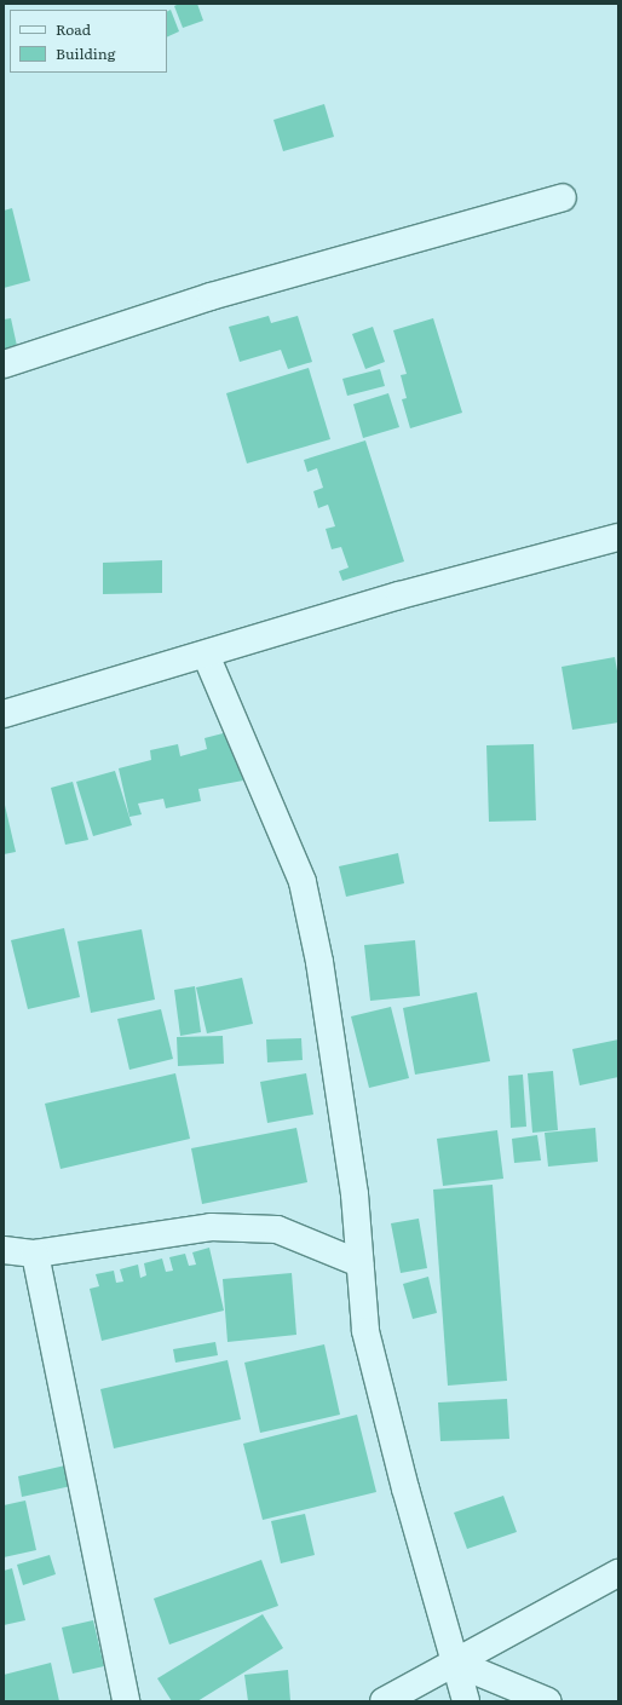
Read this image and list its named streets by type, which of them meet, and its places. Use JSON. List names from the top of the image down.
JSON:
{
  "legend": ["Road", "Building"]
}
